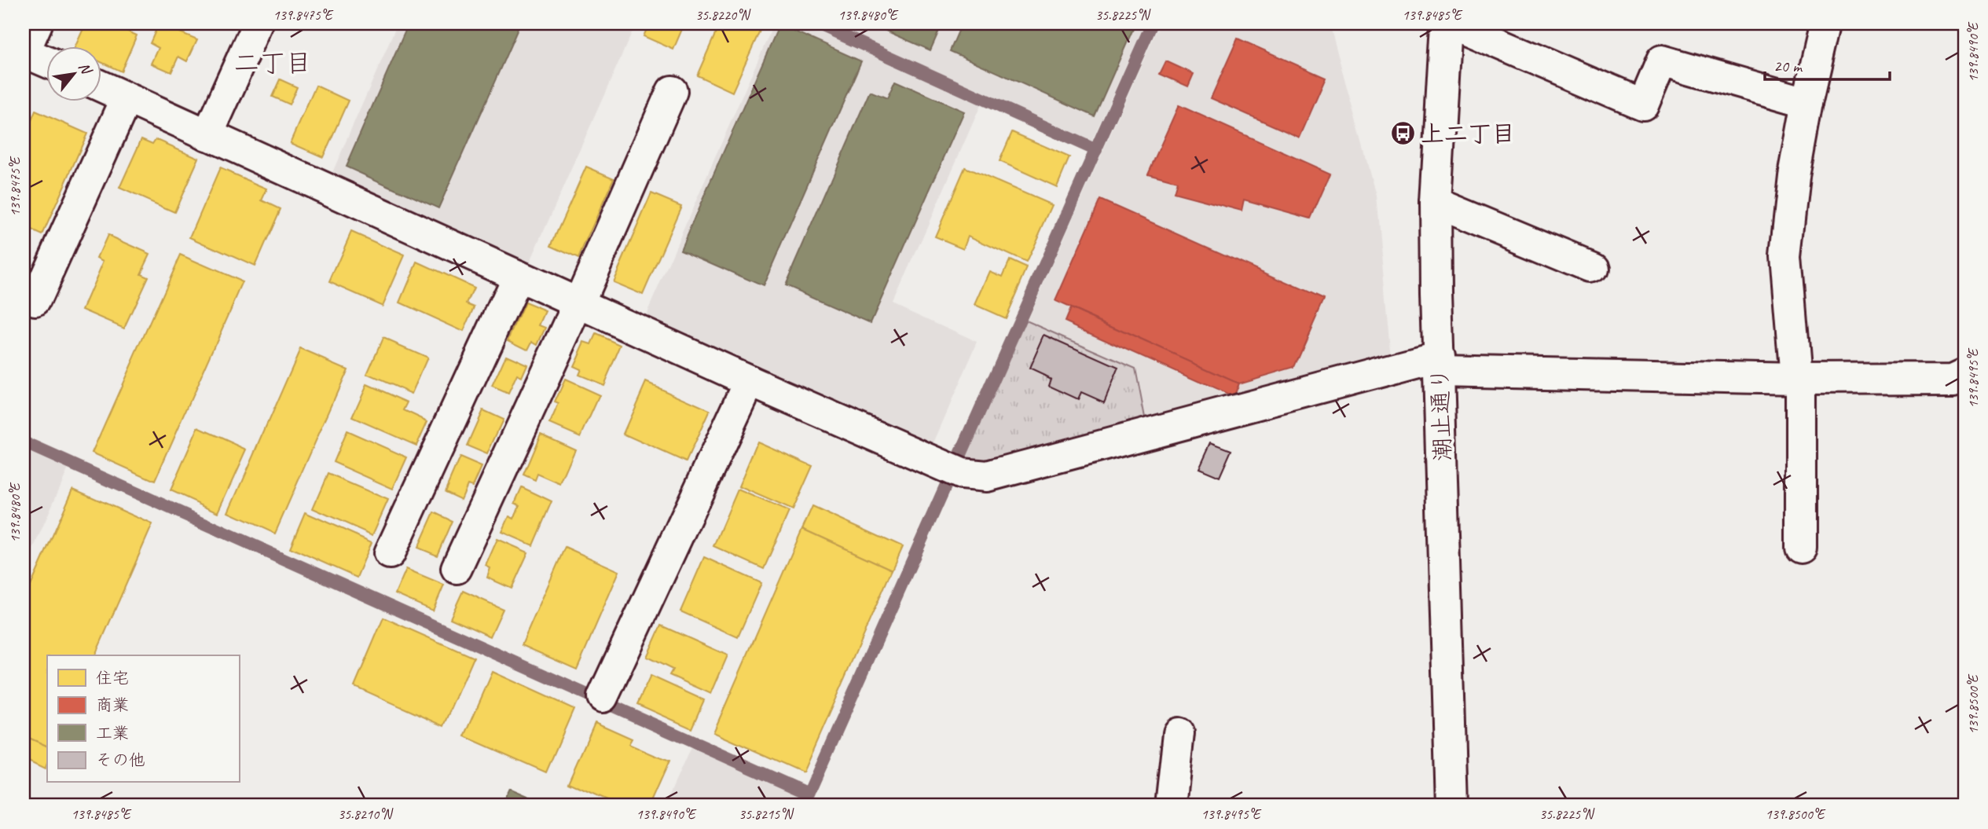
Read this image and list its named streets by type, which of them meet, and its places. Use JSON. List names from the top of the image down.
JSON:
{
  "streets": {
    "street": ["潮止通り"]
  },
  "districts": ["二丁目"],
  "places": {
    "bus stop": ["上二丁目"]
  },
  "legend": [
    "住宅",
    "商業",
    "工業",
    "その他"
  ],
  "scale_bar": "20 m",
  "north": "top right",
  "coordinates": [
    "139.8475°E",
    "35.8220°N",
    "139.8480°E",
    "35.8225°N",
    "139.8485°E",
    "139.8490°E",
    "139.8495°E",
    "139.8500°E",
    "35.8210°N",
    "35.8215°N"
  ]
}
